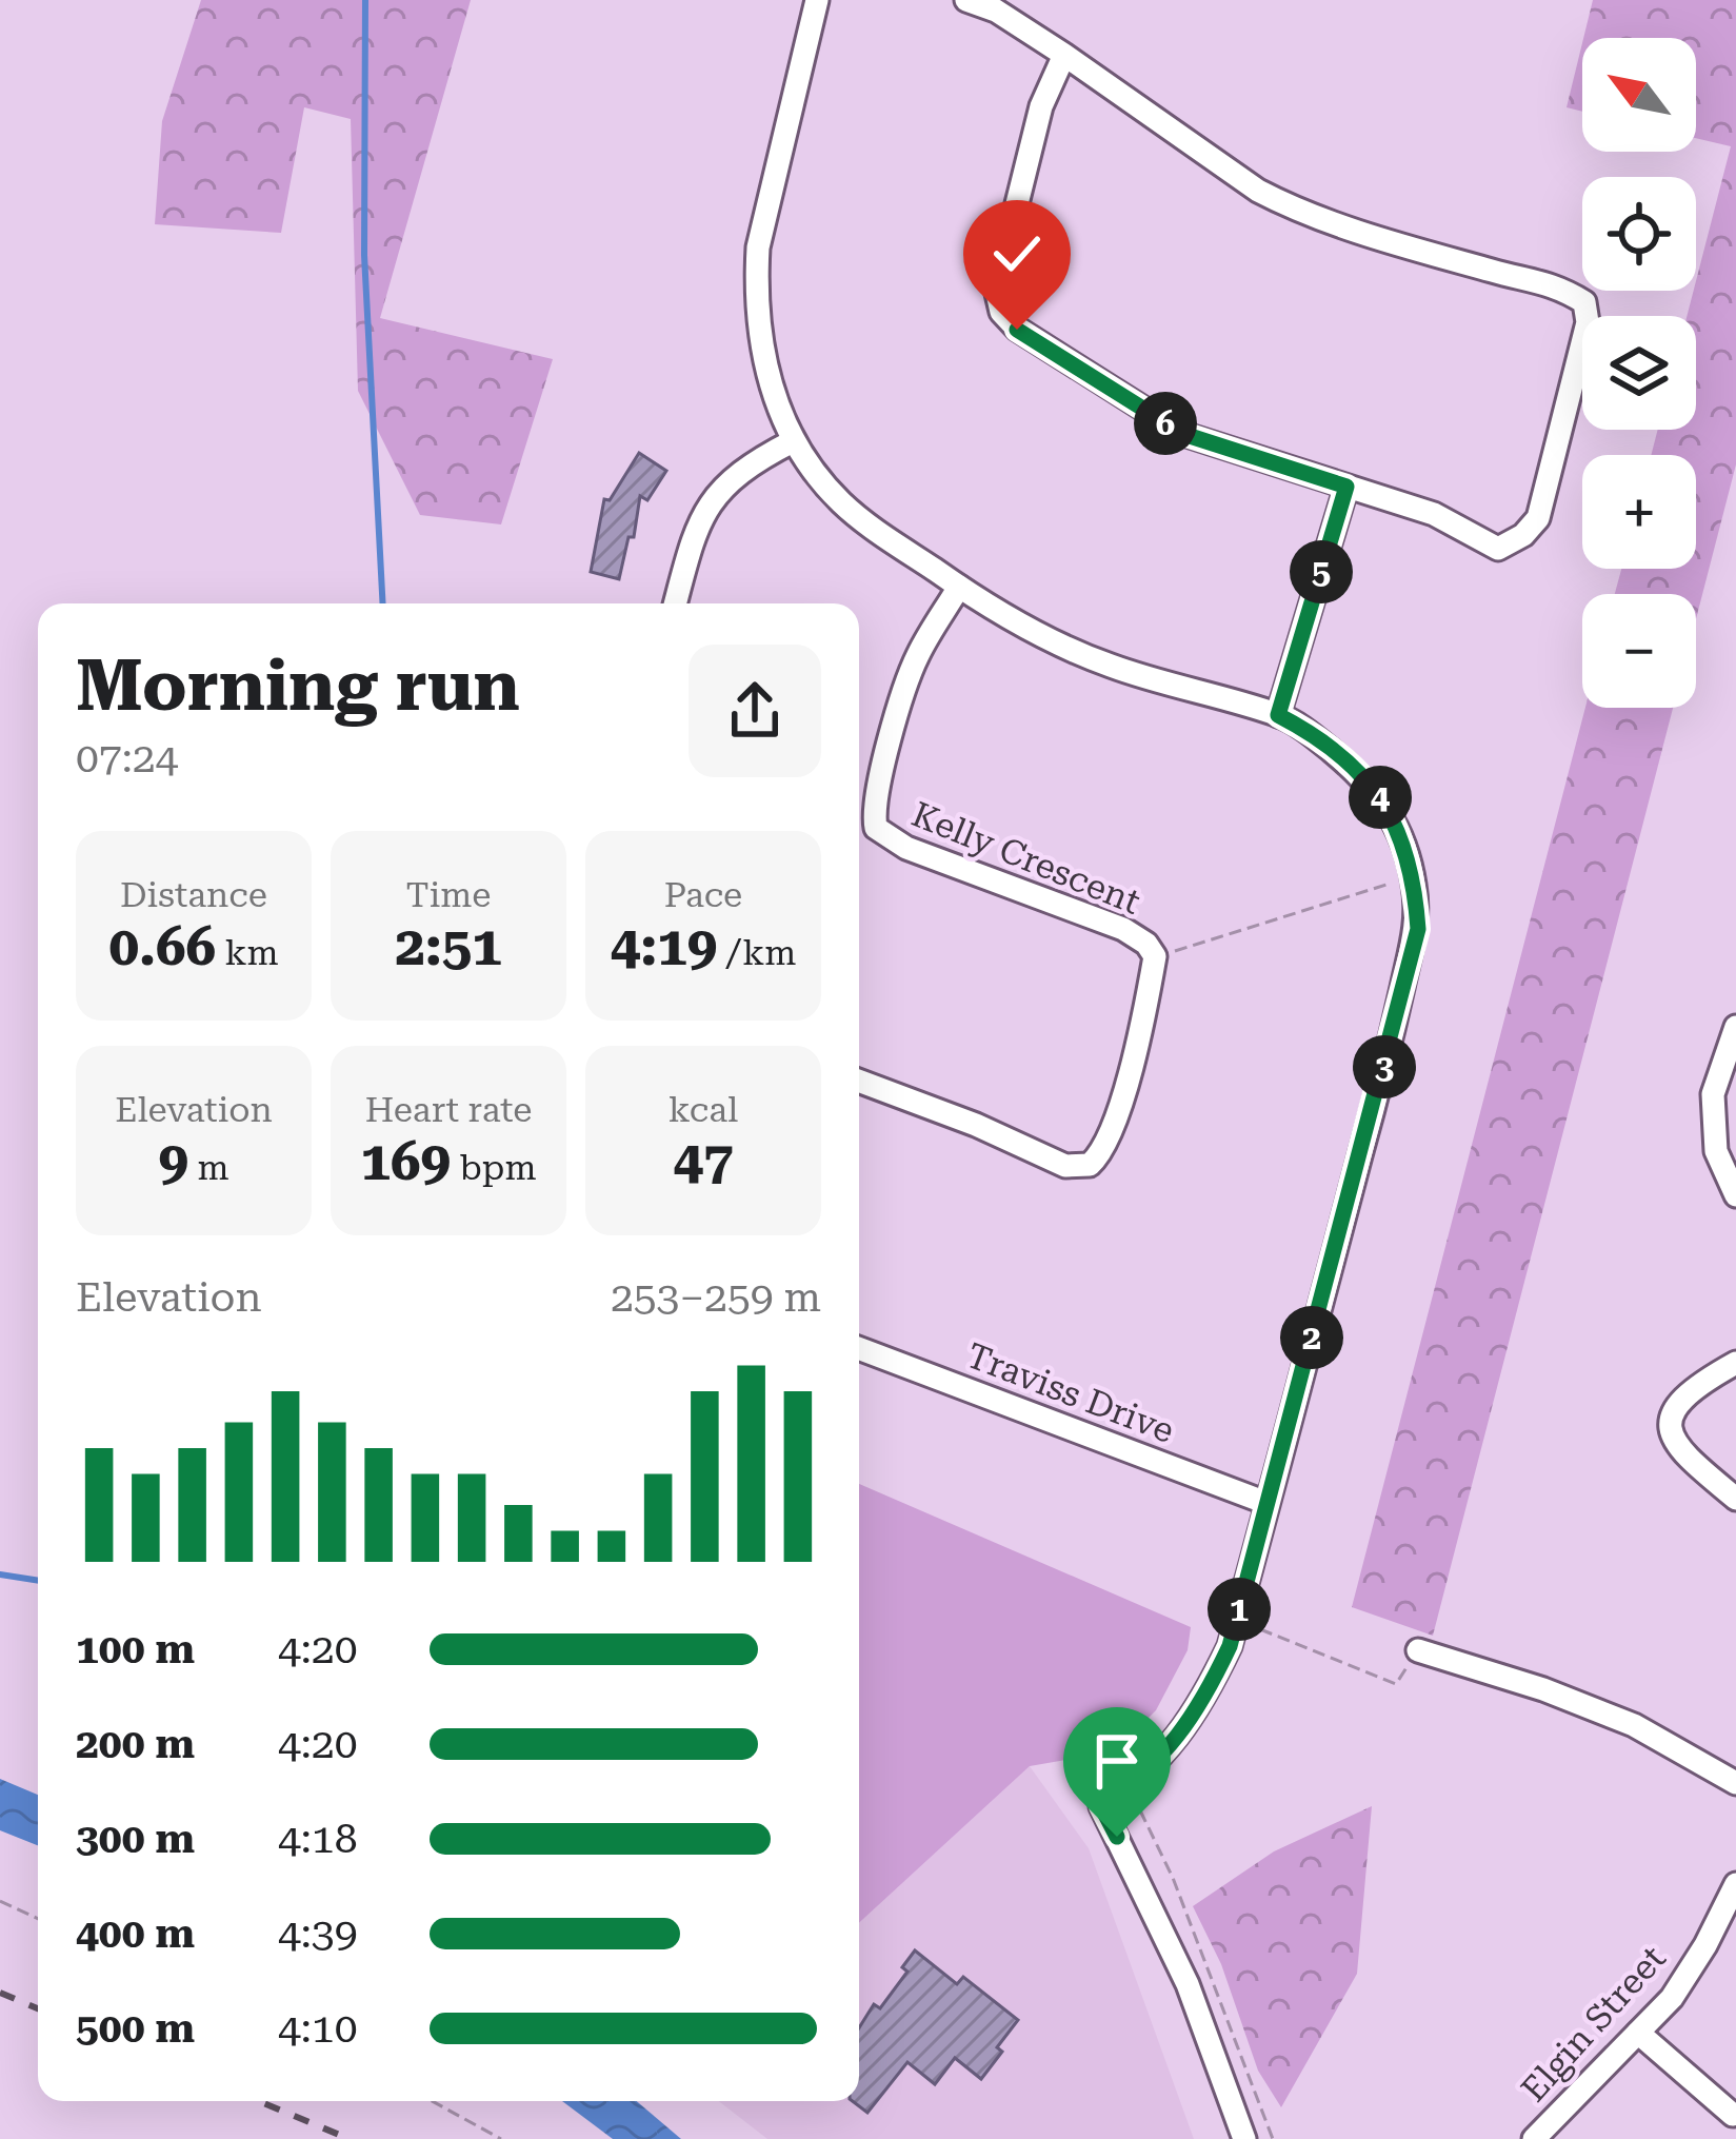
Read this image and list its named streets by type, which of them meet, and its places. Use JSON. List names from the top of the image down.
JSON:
{
  "streets": {
    "street": ["Kelly Crescent", "Traviss Drive", "Elgin Street"]
  },
  "north": "top left",
  "page": {
    "map_buttons": ["+", "−"],
    "pins": [
      "6",
      "5",
      "4",
      "3",
      "2",
      "1"
    ],
    "heading": ["Morning run", "07:24"],
    "stats": [
      ["Distance", "0.66 km"],
      ["Time", "2:51"],
      ["Pace", "4:19 /km"],
      ["Elevation", "9 m"],
      ["Heart rate", "169 bpm"],
      ["kcal", "47"]
    ],
    "chart": ["Elevation", "253–259 m"],
    "list": [
      {
        "name": "100 m",
        "note": "4:20"
      },
      {
        "name": "200 m",
        "note": "4:20"
      },
      {
        "name": "300 m",
        "note": "4:18"
      },
      {
        "name": "400 m",
        "note": "4:39"
      },
      {
        "name": "500 m",
        "note": "4:10"
      }
    ]
  }
}
